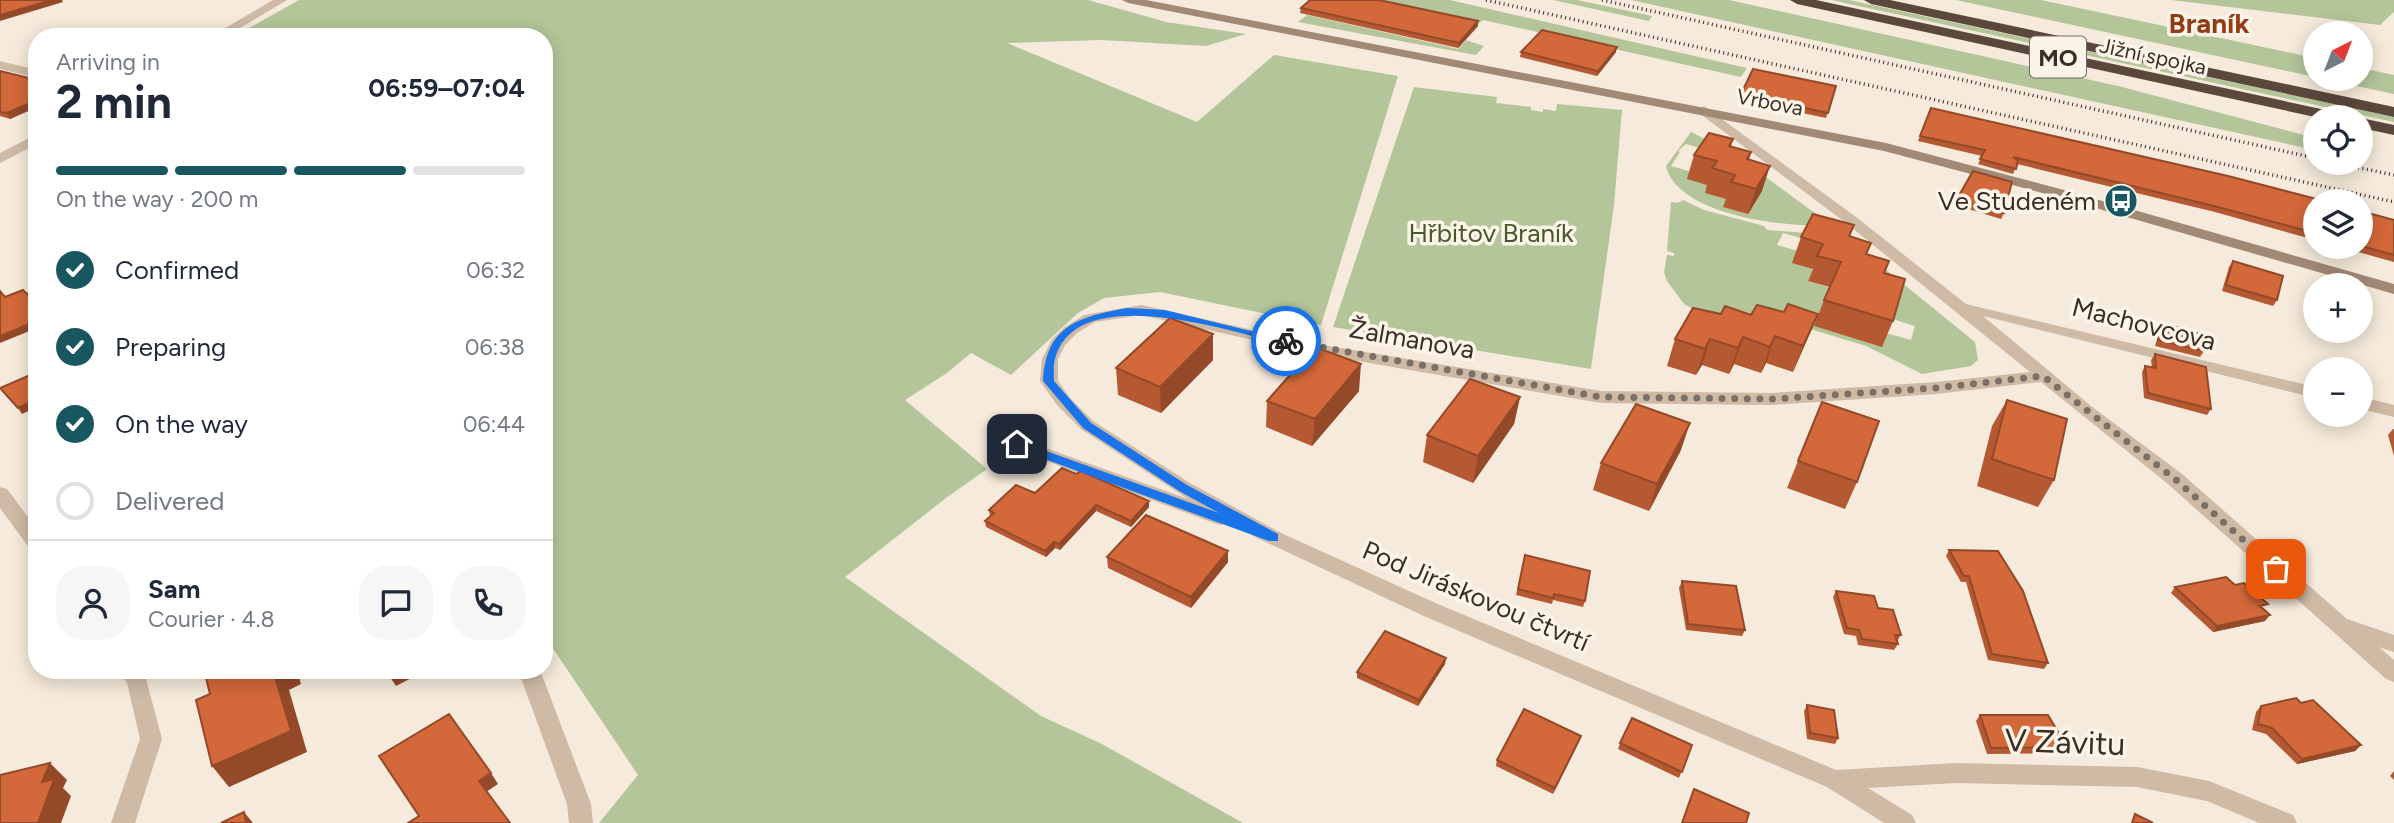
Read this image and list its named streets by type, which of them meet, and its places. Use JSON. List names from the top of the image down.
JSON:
{
  "streets": {
    "highway": ["Jižní spojka", "MO"],
    "main road": ["Vrbova"],
    "street": [
      "Machovcova",
      "Žalmanova",
      "Pod Jiráskovou čtvrtí",
      "V Závitu"
    ]
  },
  "crossings": [
    ["Žalmanova", "Pod Jiráskovou čtvrtí"],
    ["Pod Jiráskovou čtvrtí", "V Závitu"]
  ],
  "districts": ["Braník"],
  "parks": ["Hřbitov Braník"],
  "places": {
    "bus stop": ["Ve Studeném"]
  },
  "north": "top right",
  "page": {
    "map_buttons": ["+", "−"],
    "heading": ["2 min", "Arriving in", "06:59–07:04"],
    "panel": ["Sam", "Courier · 4.8"],
    "bar": "On the way · 200 m",
    "list": [
      ["Confirmed", "06:32"],
      ["Preparing", "06:38"],
      ["On the way", "06:44"],
      "Delivered"
    ]
  }
}
